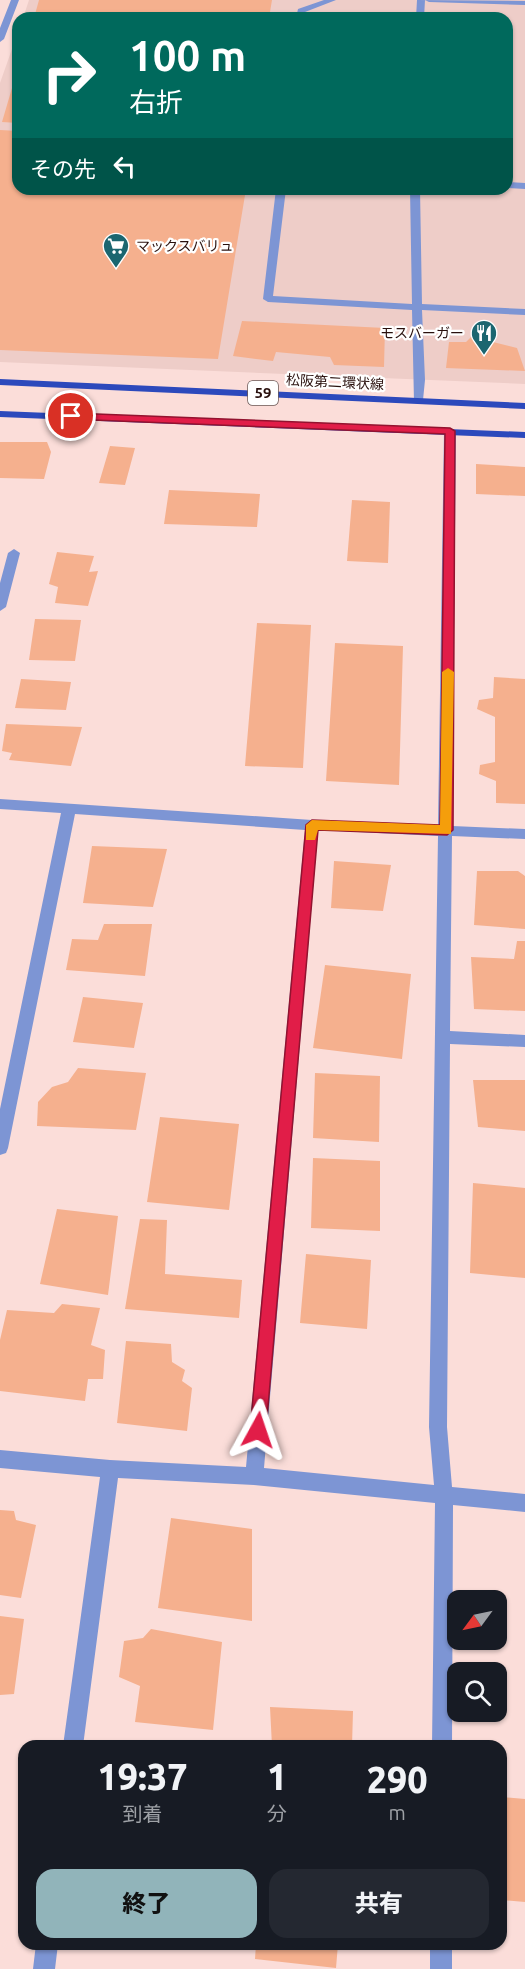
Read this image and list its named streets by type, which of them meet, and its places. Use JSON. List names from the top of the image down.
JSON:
{
  "streets": {
    "main road": ["松阪第二環状線", "59"]
  },
  "places": {
    "supermarket": ["マックスバリュ"],
    "restaurant": ["モスバーガー"]
  },
  "north": "bottom left",
  "page": {
    "turn": ["100 m", "右折"],
    "then": "その先",
    "eta": [
      "19:37",
      "到着",
      "1",
      "分",
      "290",
      "m"
    ],
    "buttons": ["終了", "共有"]
  }
}
